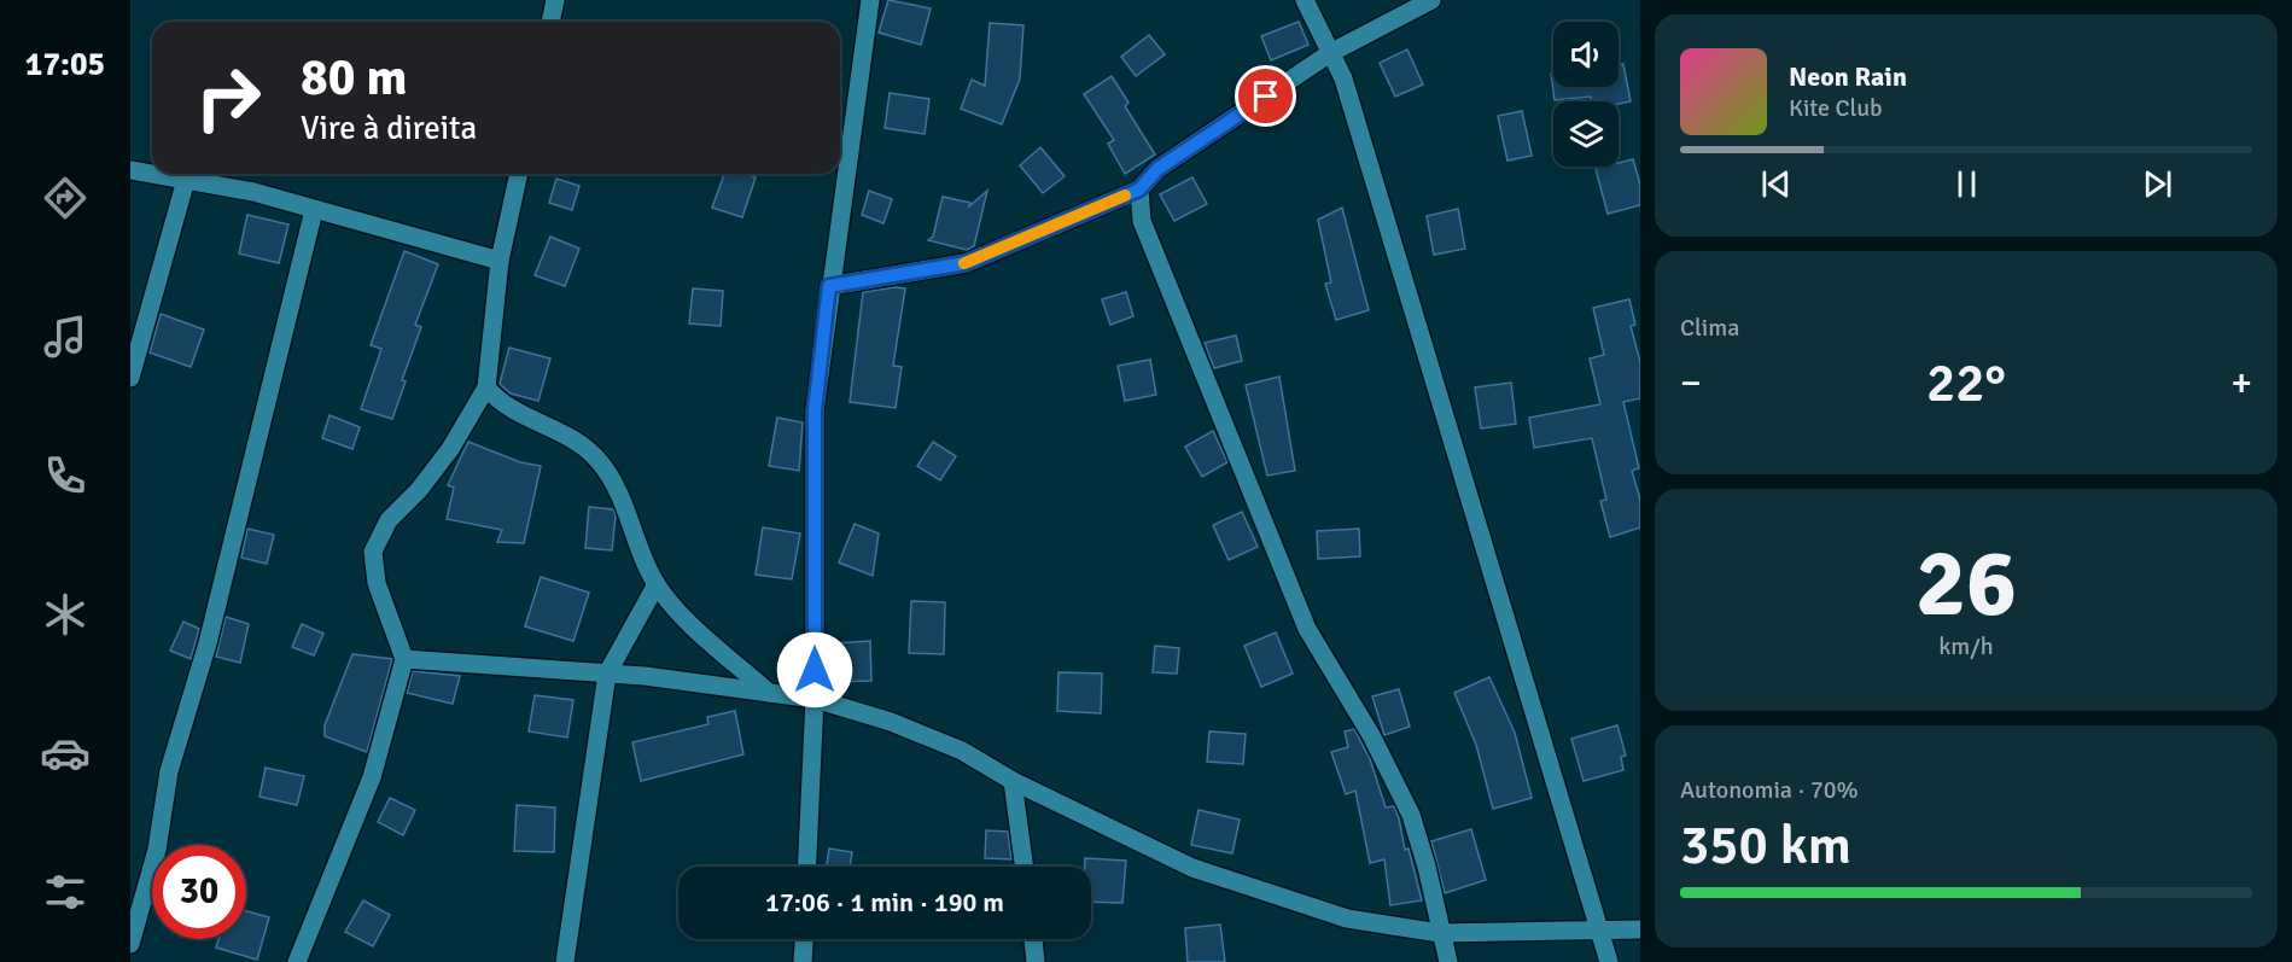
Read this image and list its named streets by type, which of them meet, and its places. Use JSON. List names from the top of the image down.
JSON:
{
  "page": {
    "tabs": "17:05",
    "turn": ["80 m", "Vire à direita"],
    "song": ["Neon Rain", "Kite Club"],
    "tile": [
      "Clima",
      ["26", "km/h"],
      ["Autonomia · 70%", "350 km"]
    ],
    "heat": ["−", "22°", "+"],
    "limit": "30",
    "trip": "17:06 · 1 min · 190 m"
  }
}
